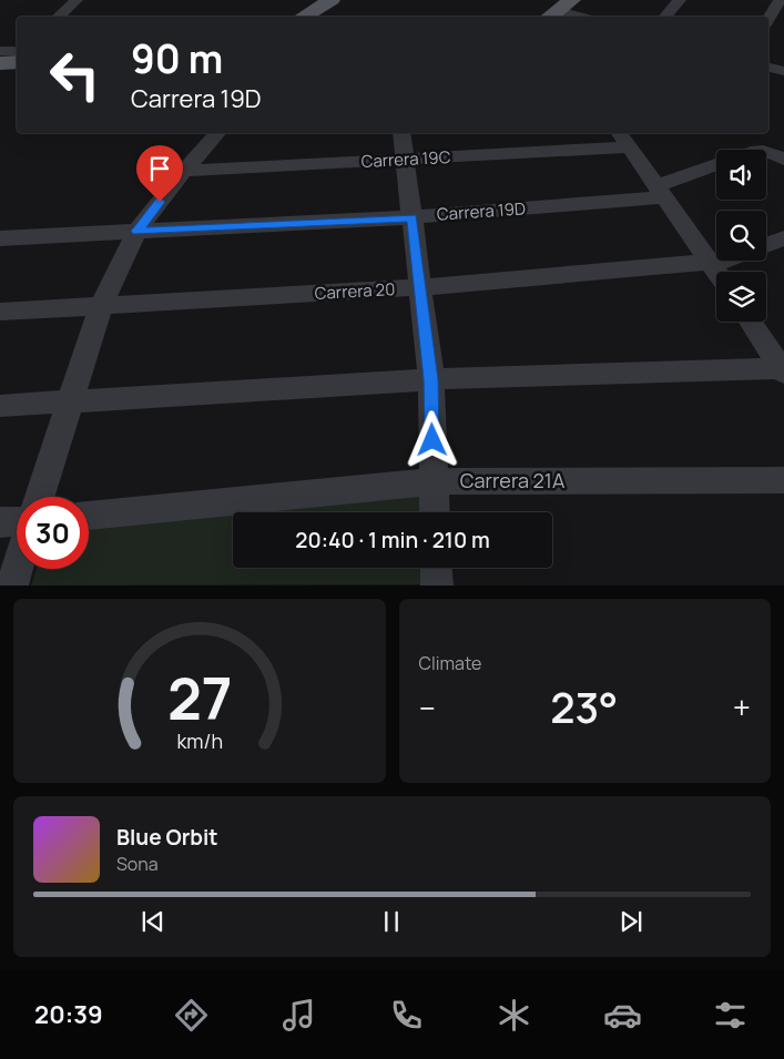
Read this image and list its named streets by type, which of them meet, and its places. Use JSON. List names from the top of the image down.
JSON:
{
  "streets": {
    "street": [
      "Carrera 19C",
      "Carrera 19D",
      "Carrera 20",
      "Carrera 21A"
    ]
  },
  "page": {
    "turn": ["90 m", "Carrera 19D"],
    "limit": "30",
    "trip": "20:40 · 1 min · 210 m",
    "tile": "Climate",
    "heat": ["−", "23°", "+"],
    "song": ["Blue Orbit", "Sona"],
    "tabs": "20:39",
    "gauge": ["27", "km/h"]
  }
}
